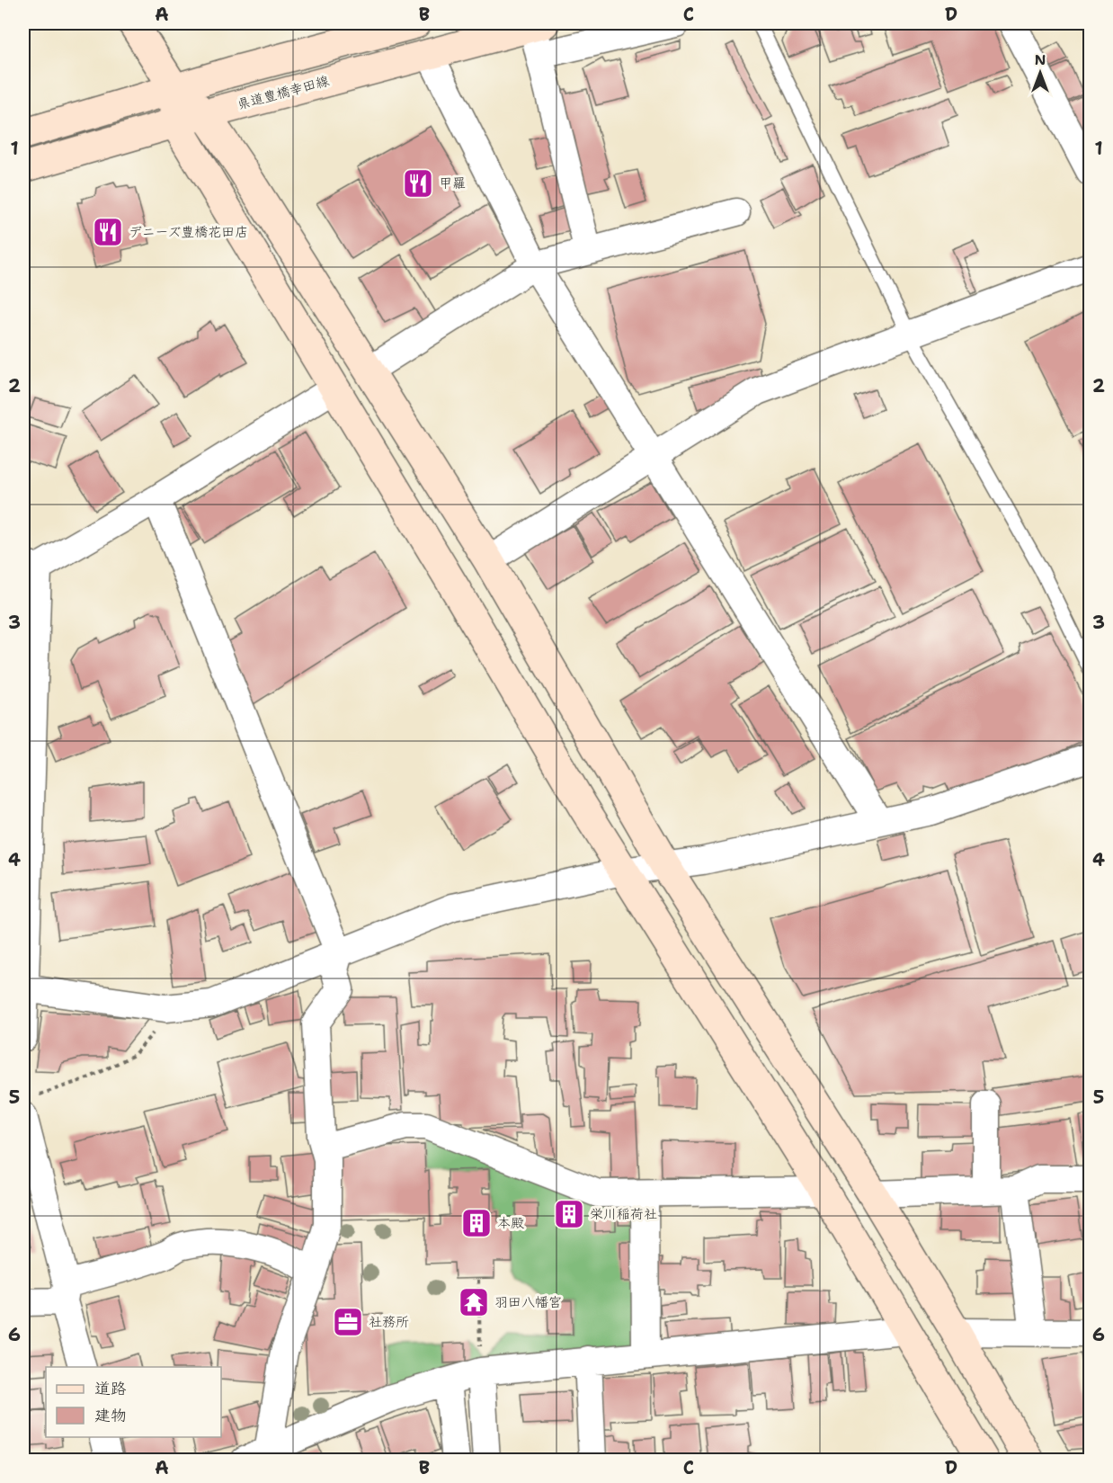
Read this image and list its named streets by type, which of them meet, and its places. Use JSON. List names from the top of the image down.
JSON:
{
  "streets": {
    "street": ["県道豊橋幸田線"]
  },
  "places": {
    "restaurant": ["甲羅", "デニーズ豊橋花田店"],
    "building": ["栄川稲荷社", "本殿"],
    "temple": ["羽田八幡宮"],
    "office": ["社務所"]
  },
  "legend": ["道路", "建物"],
  "north": "top",
  "grid": {
    "columns": [
      "A",
      "B",
      "C",
      "D"
    ],
    "rows": [
      "1",
      "2",
      "3",
      "4",
      "5",
      "6"
    ]
  }
}
